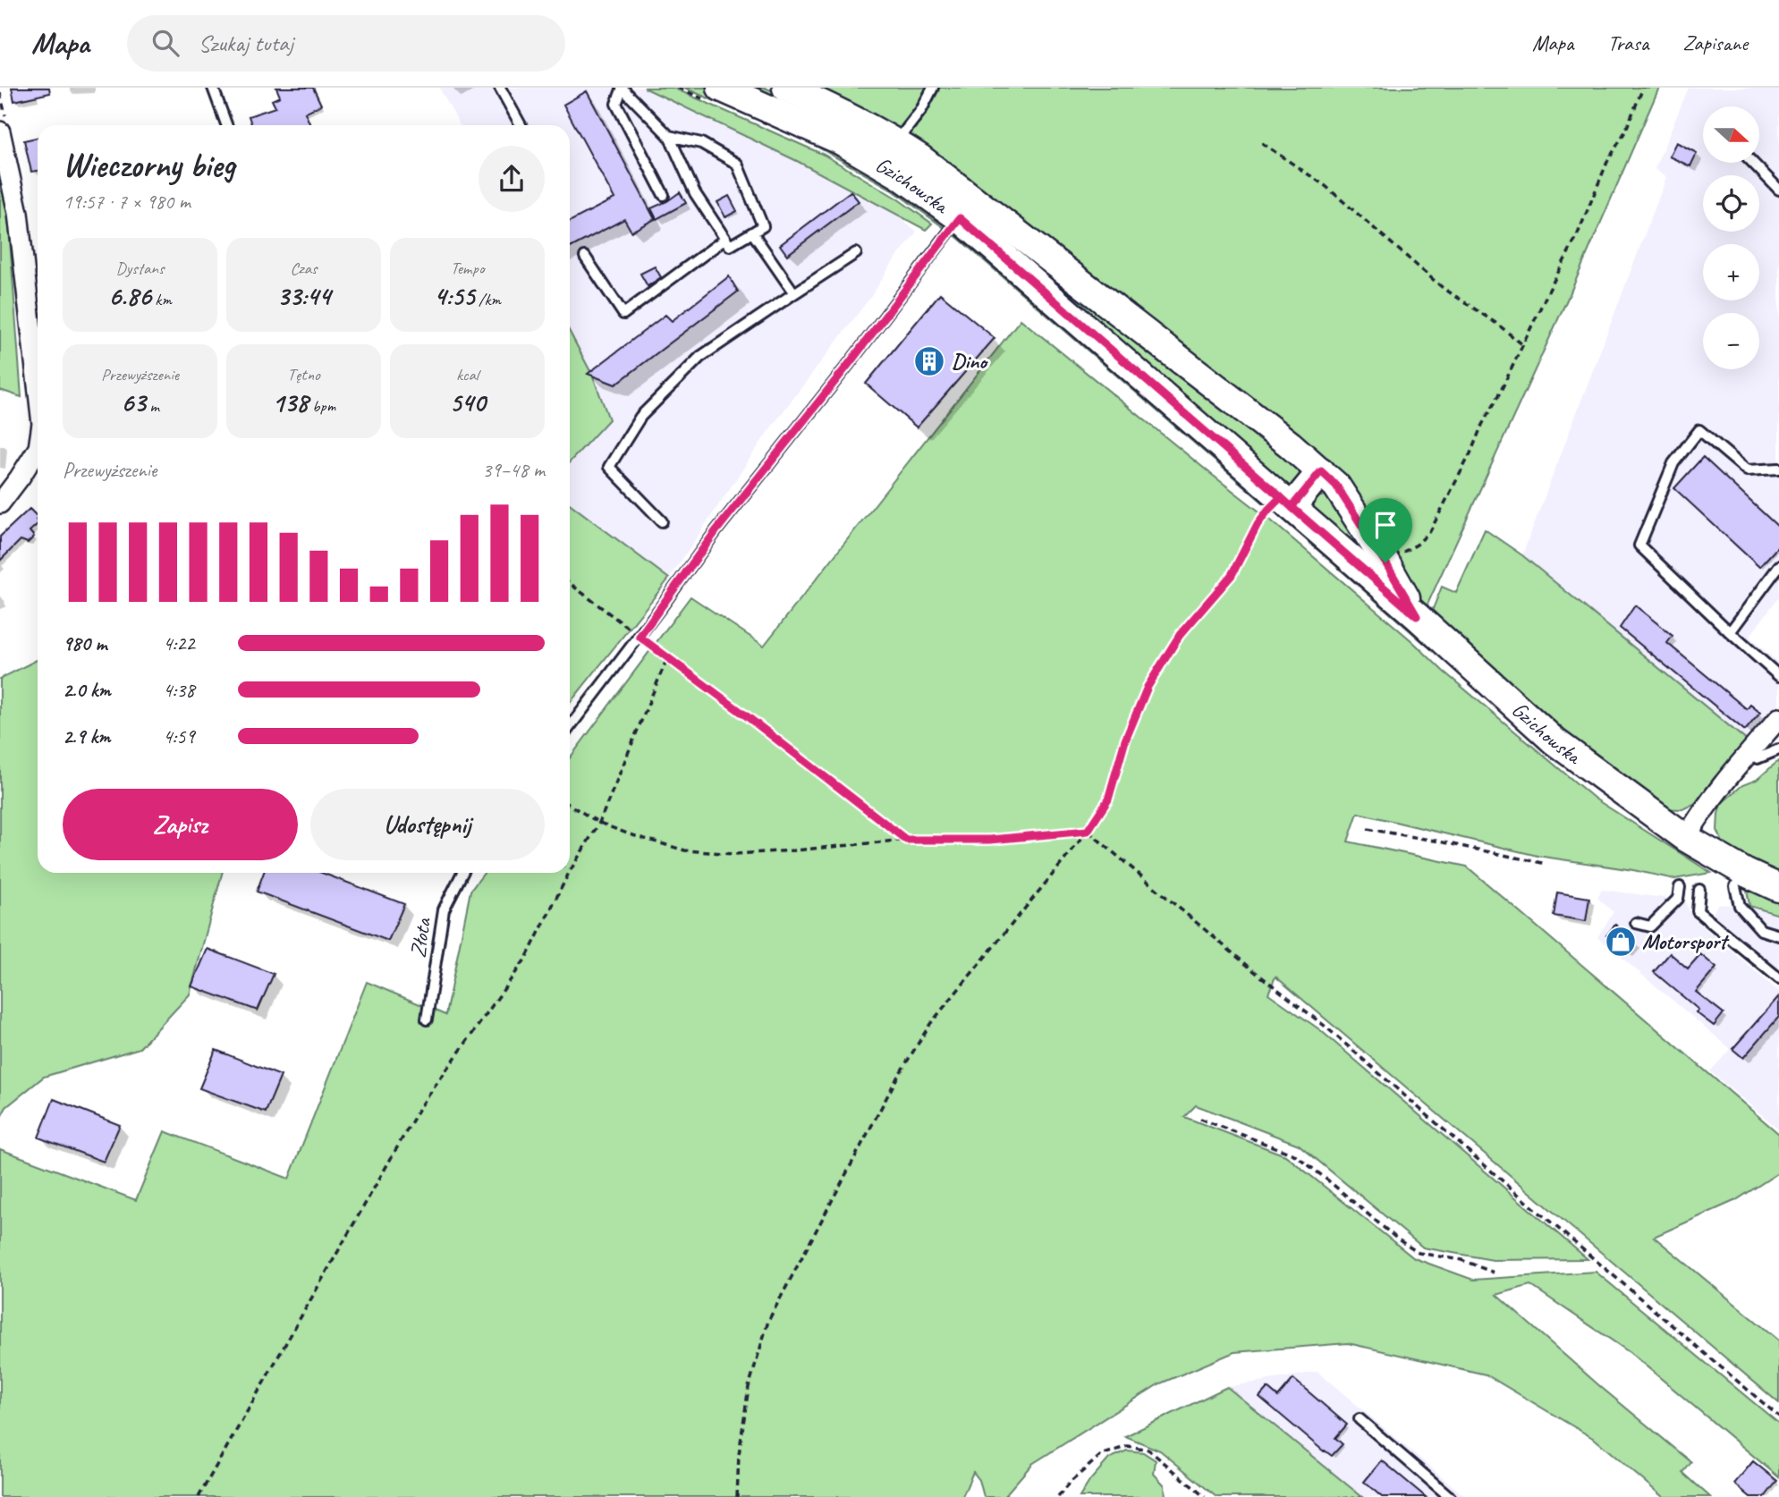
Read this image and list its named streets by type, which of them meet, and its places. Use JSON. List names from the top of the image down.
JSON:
{
  "streets": {
    "street": ["Gzichowska"],
    "lane": ["Złota"]
  },
  "places": {
    "building": ["Dino"],
    "shop": ["Motorsport"]
  },
  "north": "right",
  "page": {
    "header": "Mapa",
    "search": "Szukaj tutaj",
    "nav": ["Mapa", "Trasa", "Zapisane"],
    "map_buttons": ["+", "−"],
    "heading": ["Wieczorny bieg", "19:57 · 7 × 980 m"],
    "stats": [
      ["Dystans", "6.86 km"],
      ["Czas", "33:44"],
      ["Tempo", "4:55 /km"],
      ["Przewyższenie", "63 m"],
      ["Tętno", "138 bpm"],
      ["kcal", "540"]
    ],
    "chart": ["Przewyższenie", "39–48 m"],
    "list": [
      {
        "name": "980 m",
        "note": "4:22"
      },
      {
        "name": "2.0 km",
        "note": "4:38"
      },
      {
        "name": "2.9 km",
        "note": "4:59"
      }
    ],
    "buttons": ["Zapisz", "Udostępnij"]
  }
}
